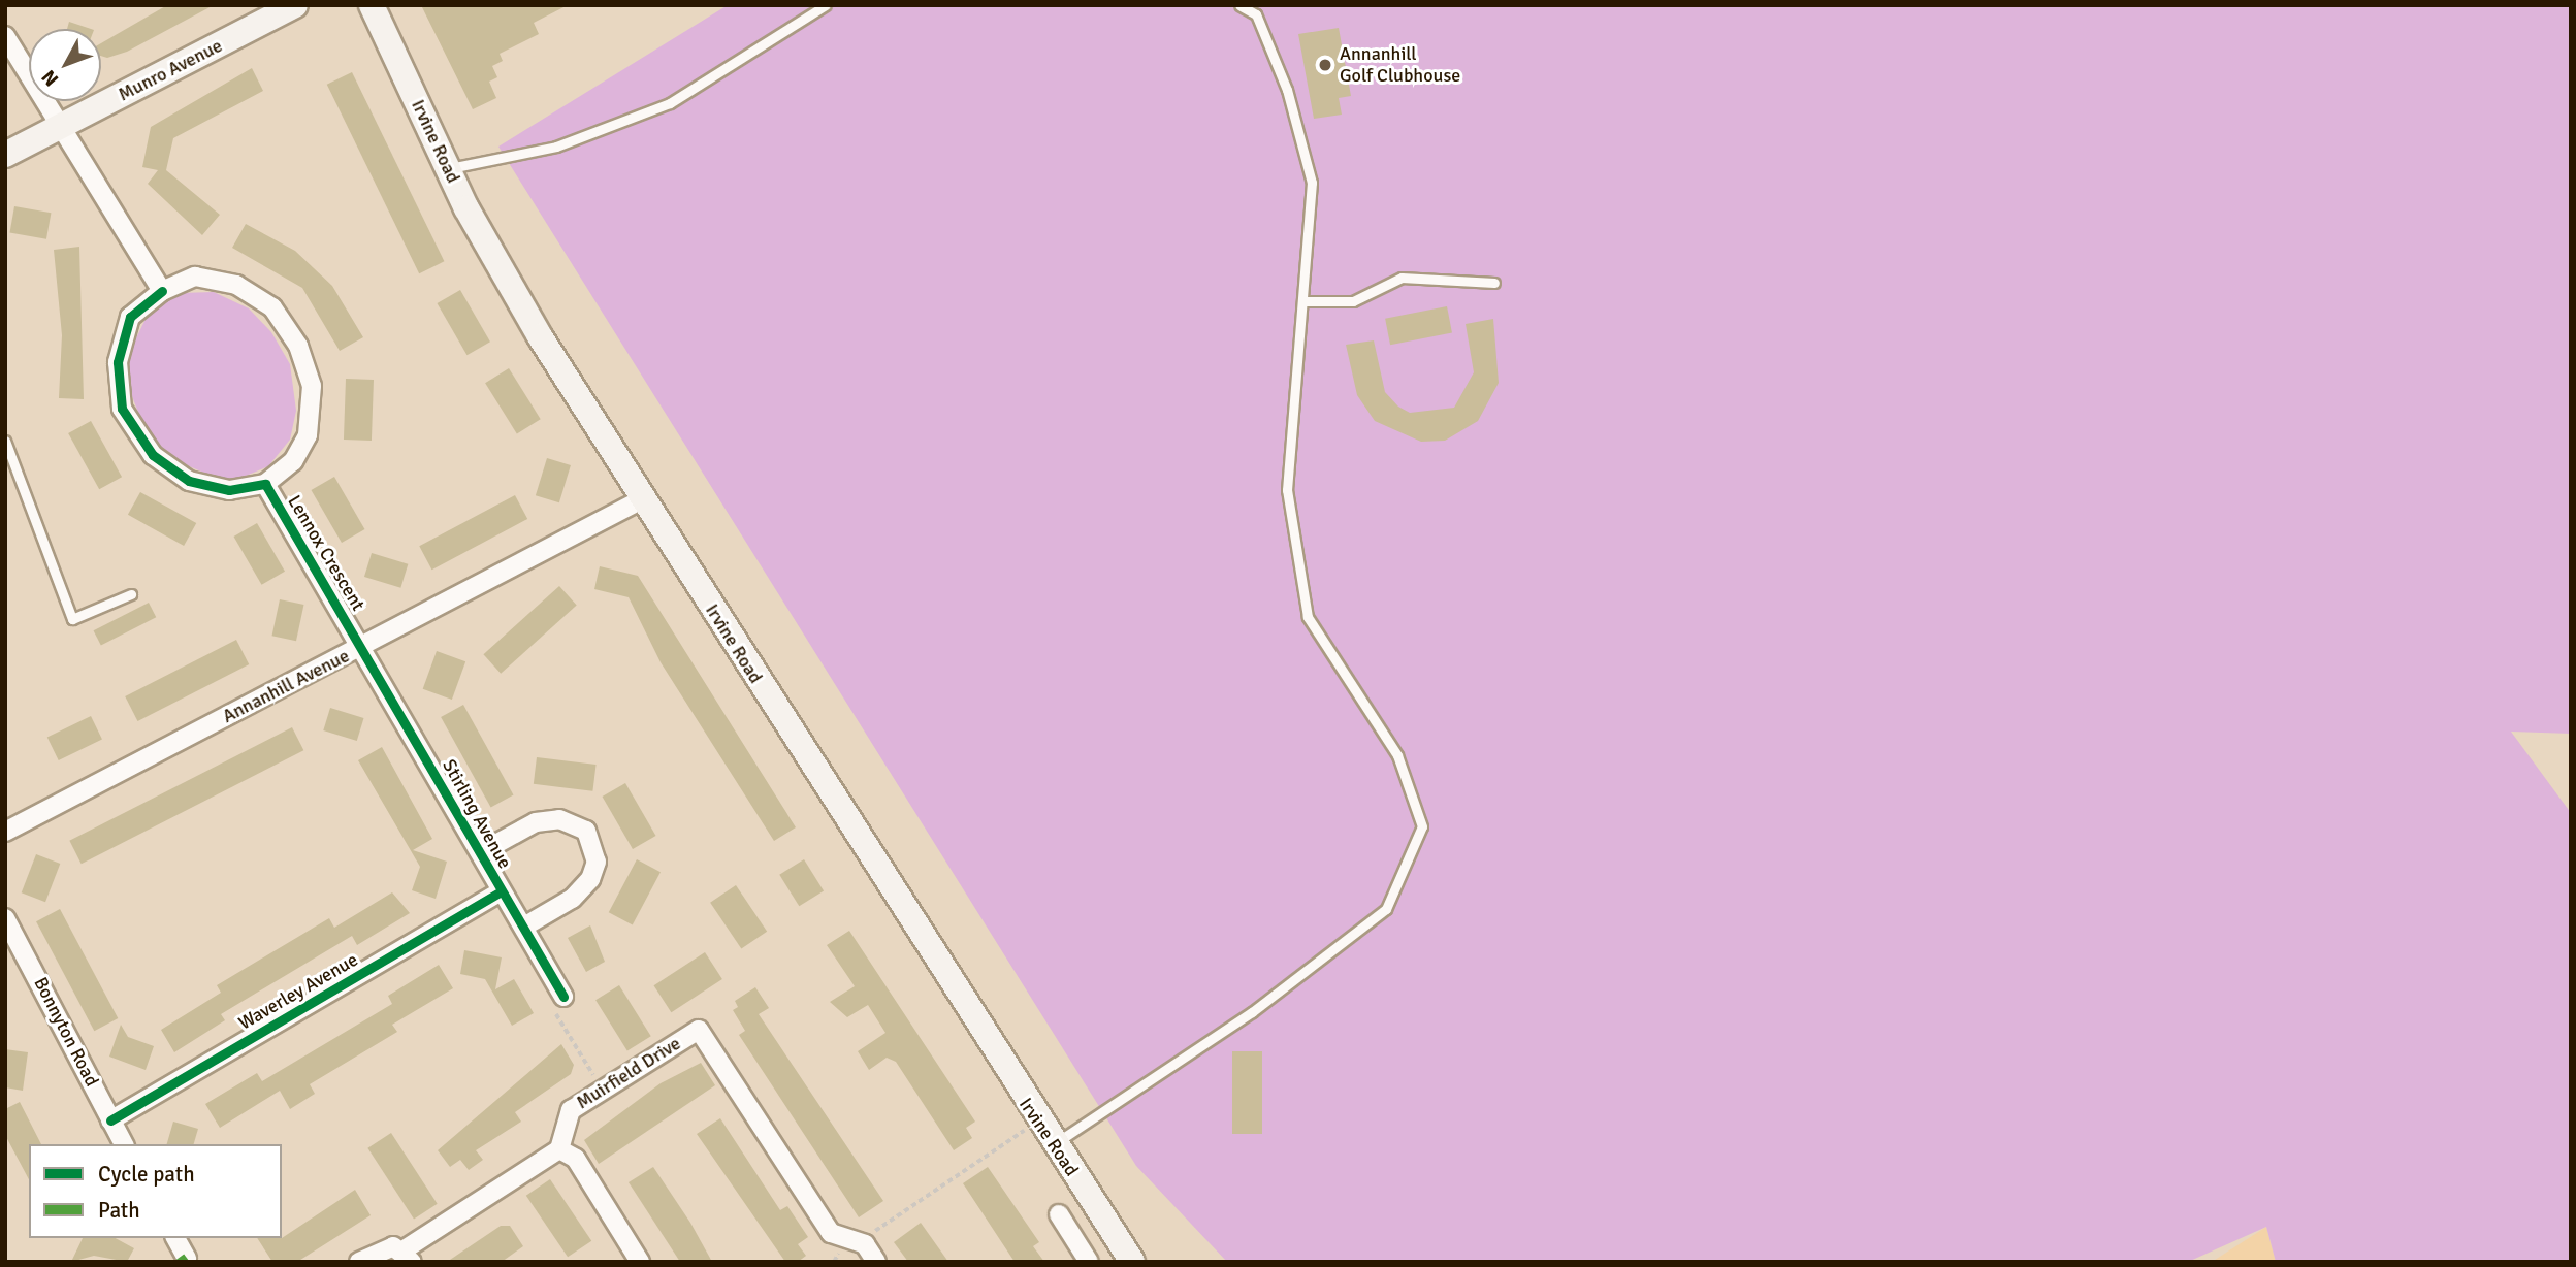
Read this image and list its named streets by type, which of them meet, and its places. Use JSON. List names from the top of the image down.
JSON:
{
  "streets": {
    "main road": ["Munro Avenue", "Irvine Road"],
    "street": [
      "Lennox Crescent",
      "Annanhill Avenue",
      "Stirling Avenue",
      "Waverley Avenue",
      "Bonnyton Road",
      "Muirfield Drive"
    ]
  },
  "crossings": [
    ["Irvine Road", "Annanhill Avenue"],
    ["Lennox Crescent", "Annanhill Avenue"],
    ["Lennox Crescent", "Stirling Avenue"],
    ["Annanhill Avenue", "Stirling Avenue"],
    ["Stirling Avenue", "Waverley Avenue"],
    ["Waverley Avenue", "Bonnyton Road"]
  ],
  "places": ["Annanhill Golf Clubhouse"],
  "legend": ["Cycle path", "Path"],
  "north": "bottom left"
}
